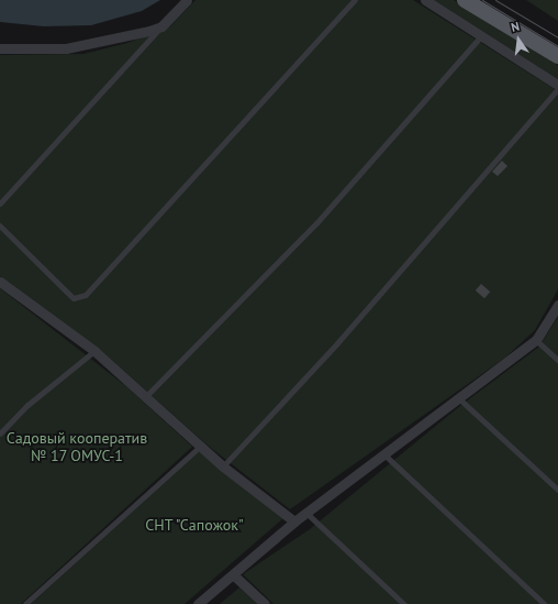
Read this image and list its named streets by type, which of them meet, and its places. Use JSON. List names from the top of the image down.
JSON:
{
  "parks": ["Садовый кооператив № 17 ОМУС-1", "СНТ \"Сапожок\""],
  "north": "top"
}
